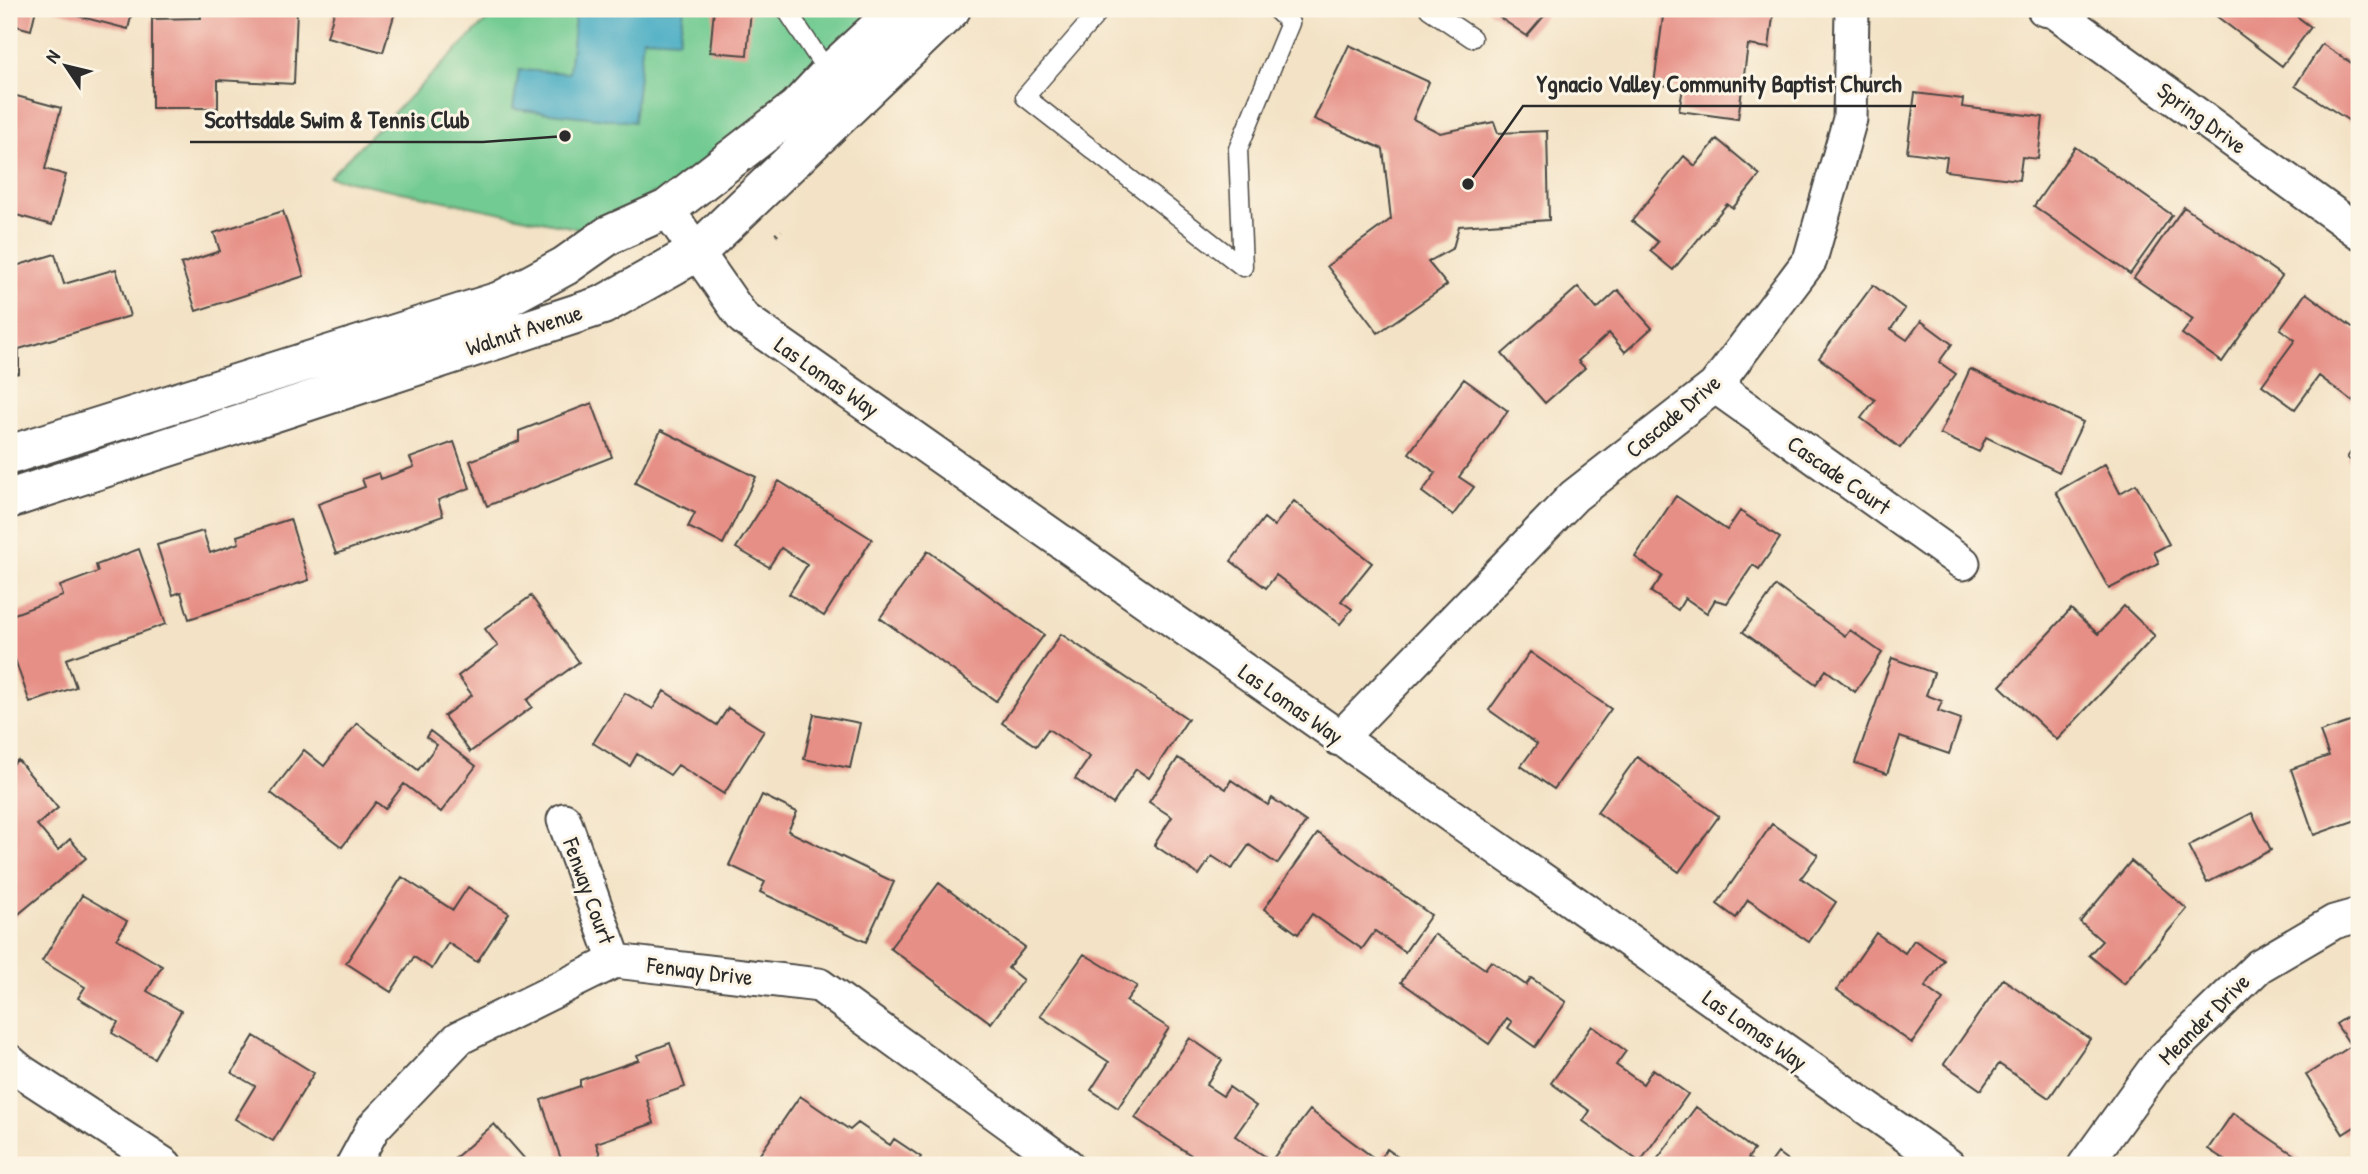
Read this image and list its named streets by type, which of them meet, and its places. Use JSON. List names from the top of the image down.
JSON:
{
  "streets": {
    "street": [
      "Spring Drive",
      "Walnut Avenue",
      "Las Lomas Way",
      "Cascade Drive",
      "Cascade Court",
      "Fenway Court",
      "Fenway Drive",
      "Meander Drive"
    ]
  },
  "crossings": [
    ["Walnut Avenue", "Las Lomas Way"],
    ["Las Lomas Way", "Cascade Drive"],
    ["Cascade Drive", "Cascade Court"],
    ["Fenway Court", "Fenway Drive"]
  ],
  "places": ["Scottsdale Swim & Tennis Club", "Ygnacio Valley Community Baptist Church"],
  "north": "top left"
}
